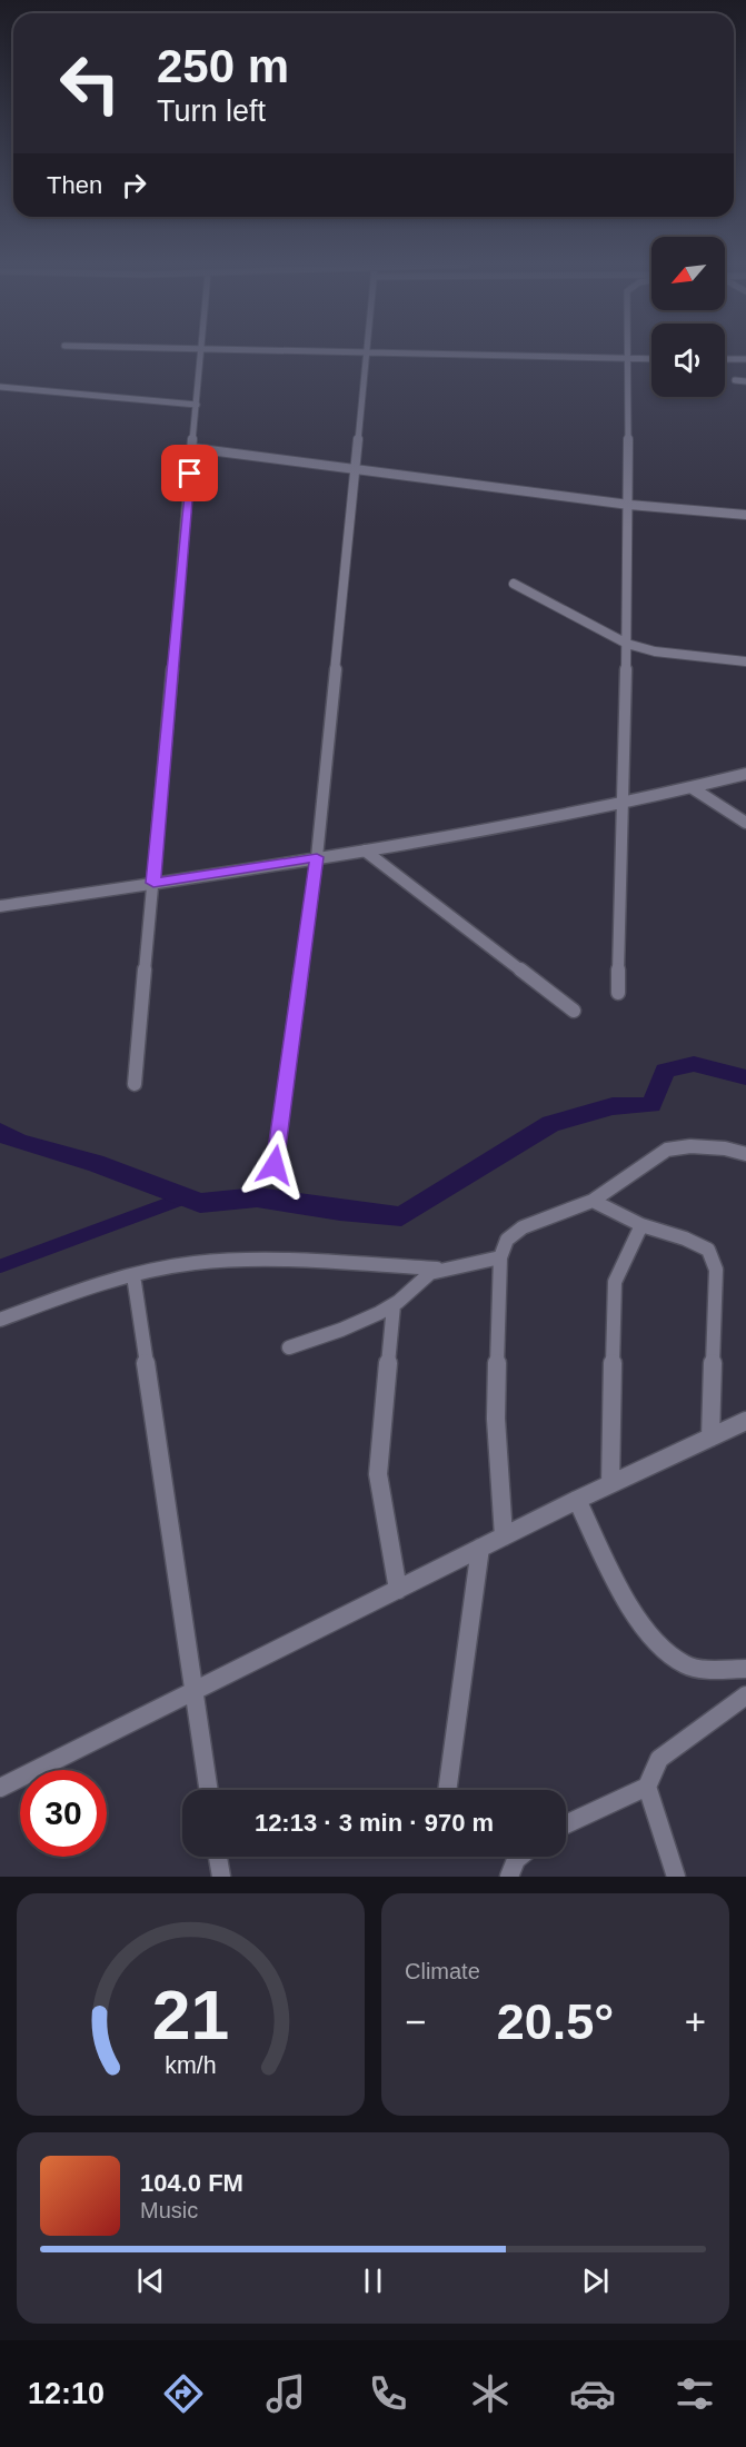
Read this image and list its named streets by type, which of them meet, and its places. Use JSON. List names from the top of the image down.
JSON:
{
  "north": "bottom left",
  "page": {
    "turn": ["250 m", "Turn left"],
    "then": "Then",
    "limit": "30",
    "trip": "12:13 · 3 min · 970 m",
    "tile": "Climate",
    "heat": ["−", "20.5°", "+"],
    "song": ["104.0 FM", "Music"],
    "tabs": "12:10",
    "gauge": ["21", "km/h"]
  }
}
